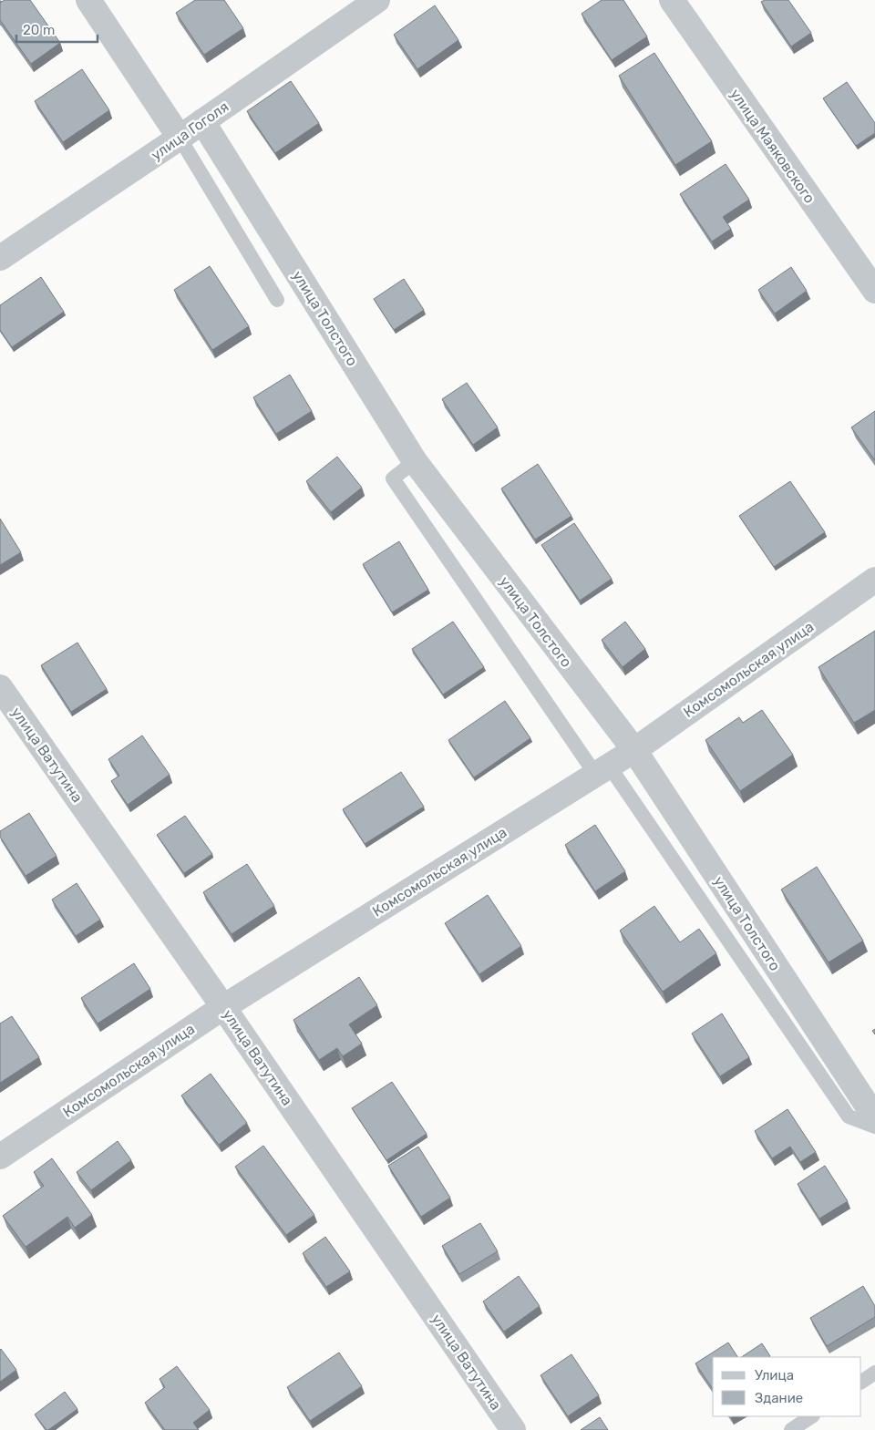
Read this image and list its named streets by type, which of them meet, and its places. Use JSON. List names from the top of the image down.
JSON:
{
  "streets": {
    "street": [
      "улица Гоголя",
      "улица Маяковского",
      "улица Толстого",
      "Комсомольская улица",
      "улица Ватутина"
    ]
  },
  "crossings": [
    ["улица Гоголя", "улица Толстого"],
    ["улица Толстого", "Комсомольская улица"],
    ["Комсомольская улица", "улица Ватутина"]
  ],
  "legend": ["Улица", "Здание"],
  "scale_bar": "20 m"
}
